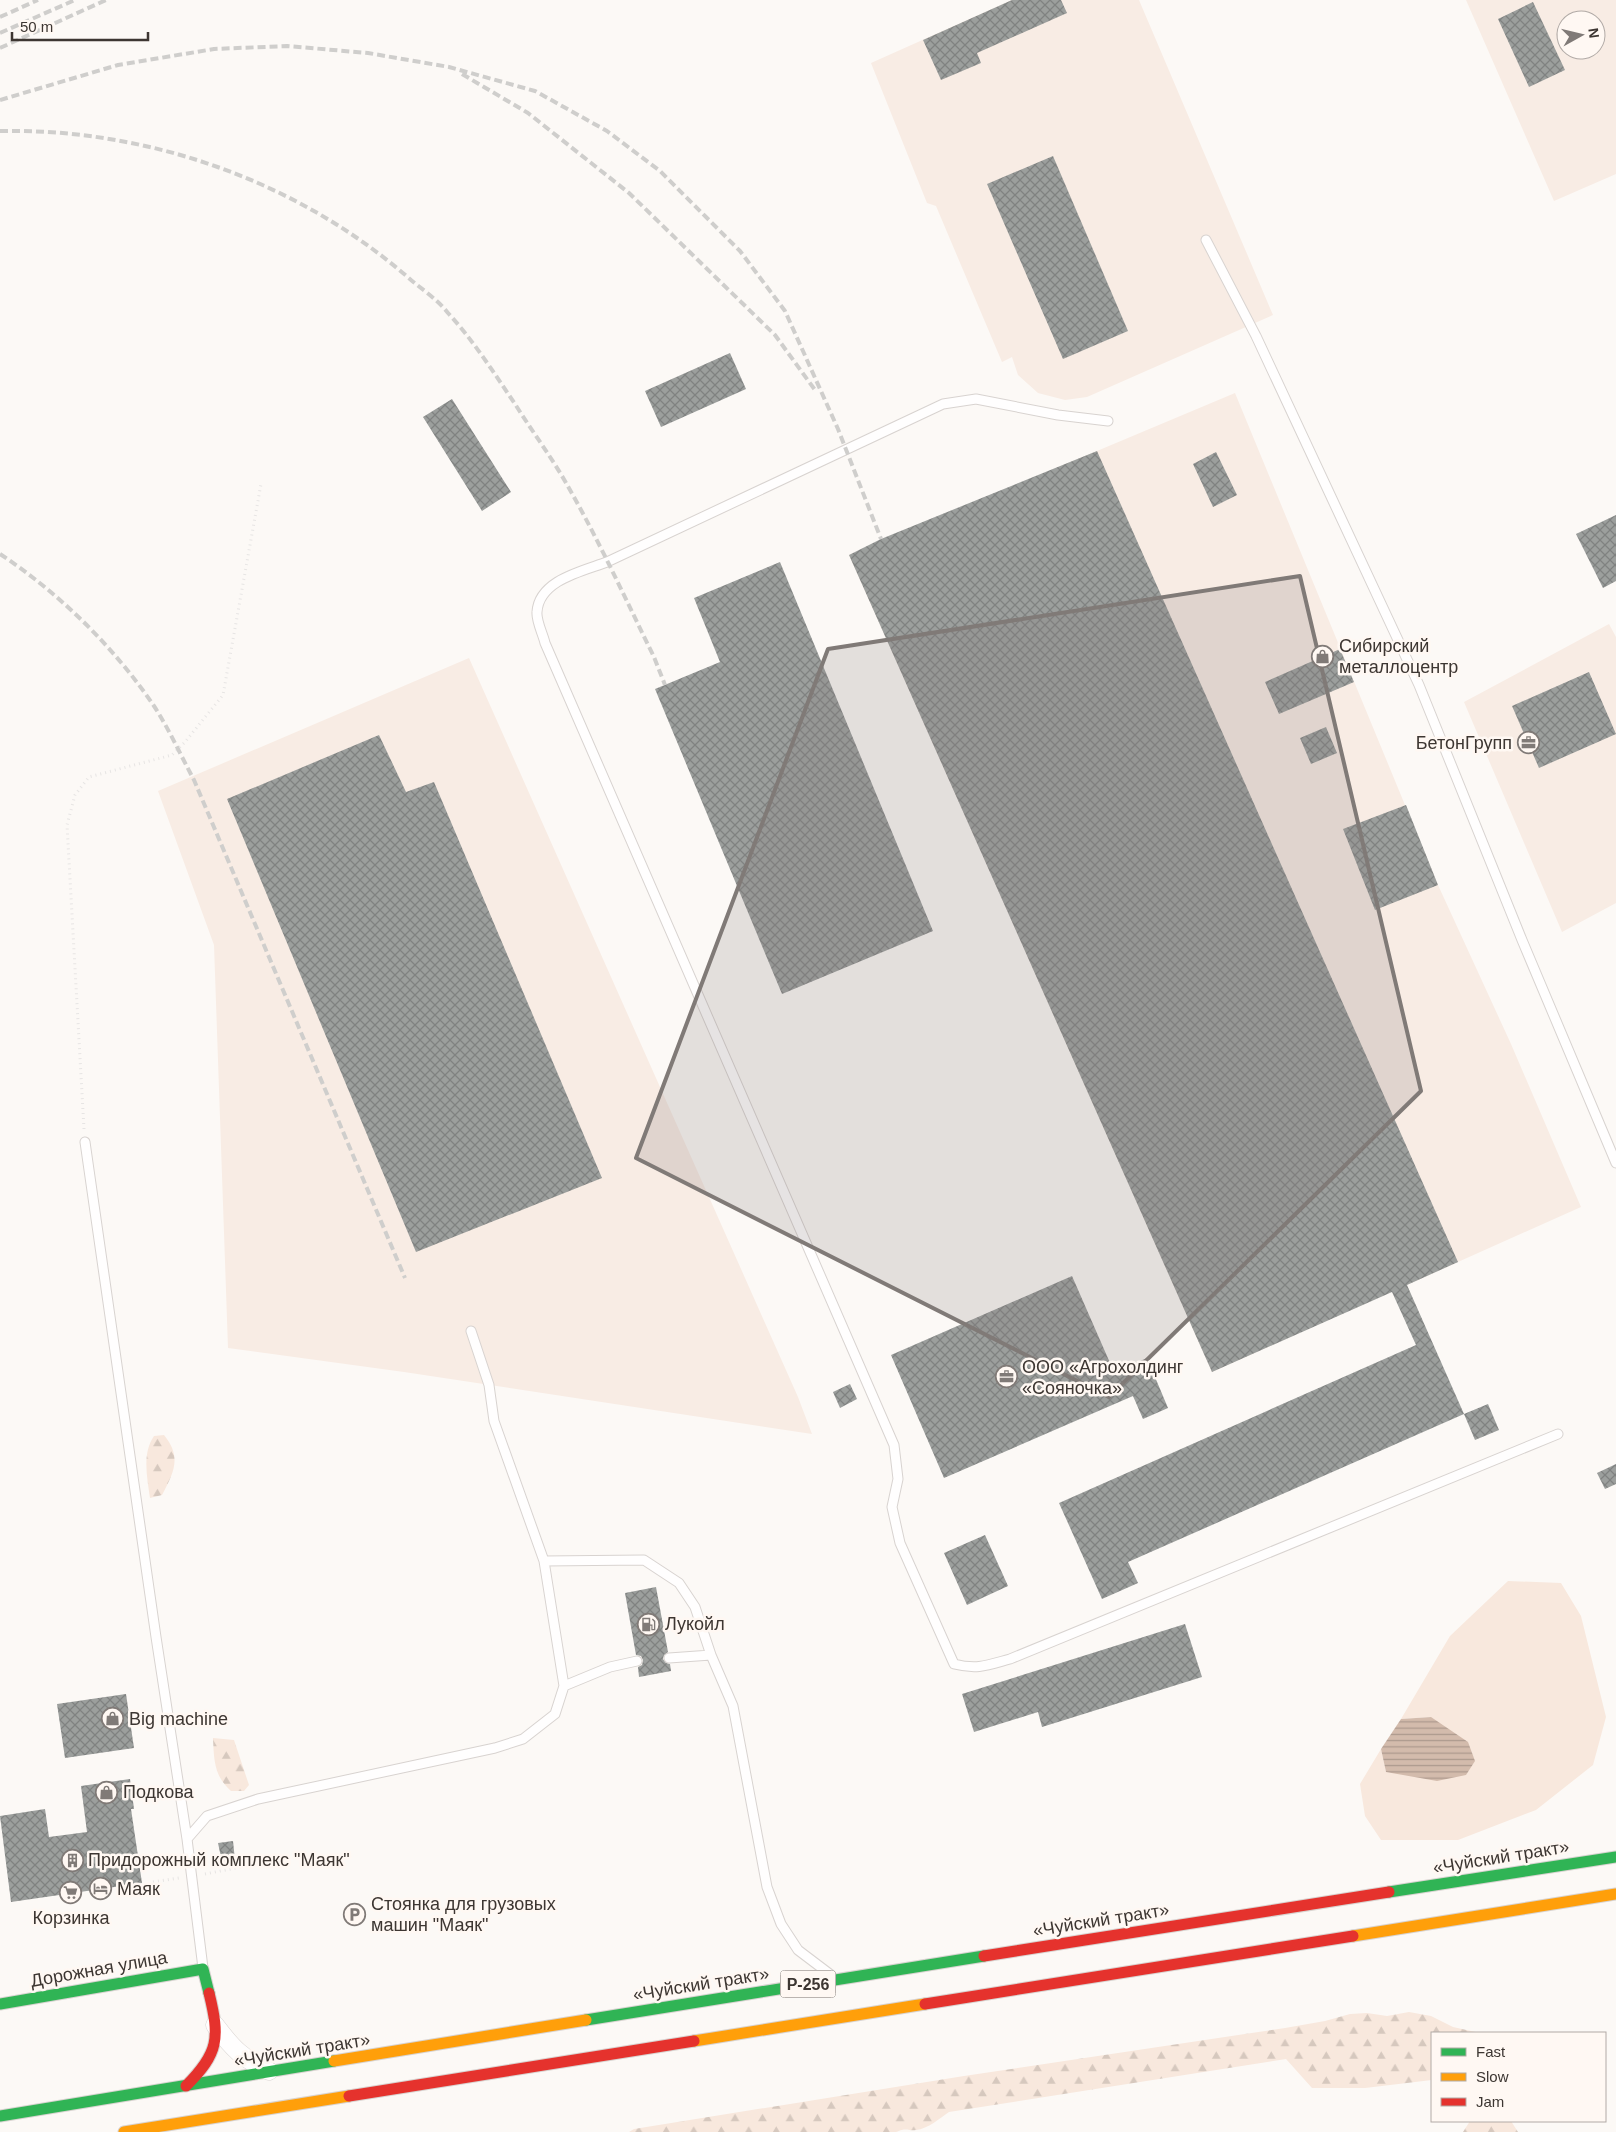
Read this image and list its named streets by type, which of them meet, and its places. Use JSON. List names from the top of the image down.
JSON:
{
  "streets": {
    "main road": ["«Чуйский тракт»", "Дорожная улица", "Р-256"]
  },
  "places": {
    "shop": ["Сибирский металлоцентр", "Big machine", "Подкова"],
    "office": ["БетонГрупп", "ООО «Агрохолдинг «Сояночка»"],
    "fuel station": ["Лукойл"],
    "building": ["Придорожный комплекс \"Маяк\""],
    "hotel": ["Маяк"],
    "supermarket": ["Корзинка"],
    "parking": ["Стоянка для грузовых машин \"Маяк\""]
  },
  "legend": ["Fast", "Slow", "Jam"],
  "scale_bar": "50 m",
  "north": "right"
}
